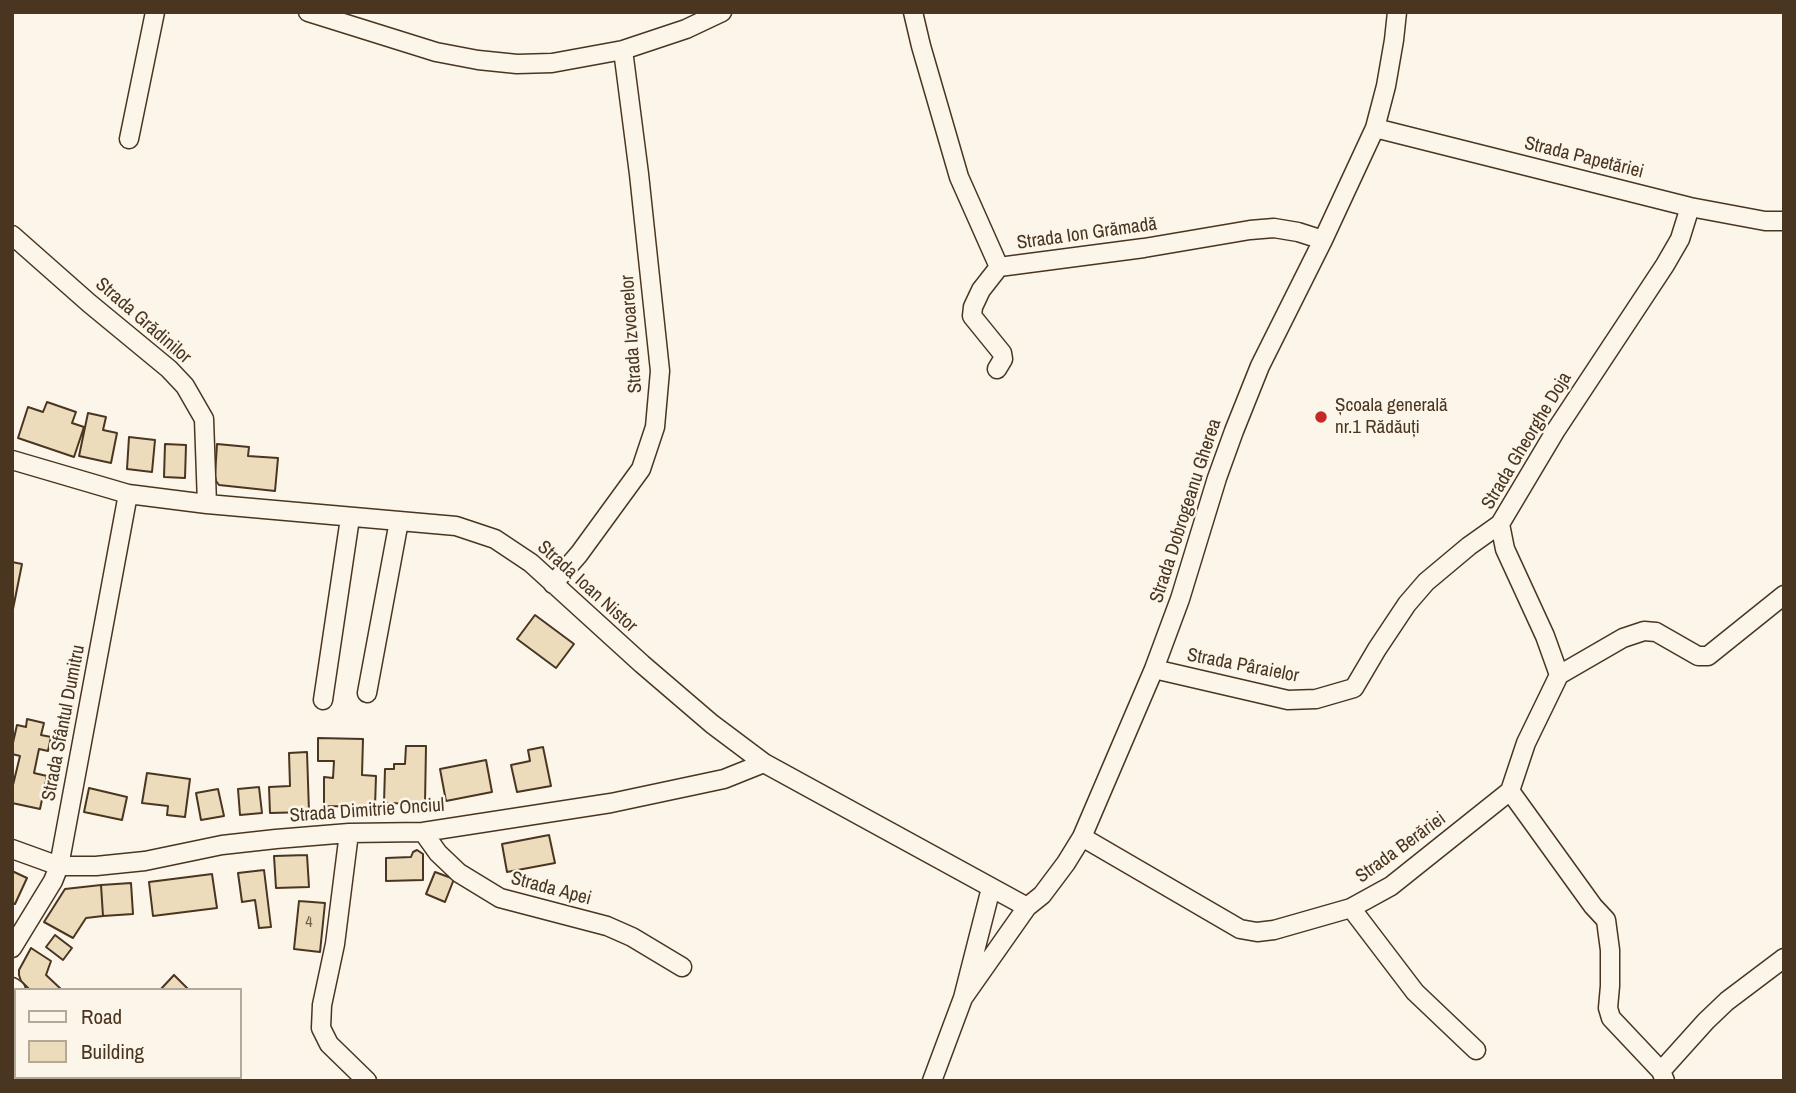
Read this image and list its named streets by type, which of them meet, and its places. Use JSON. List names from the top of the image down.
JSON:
{
  "streets": {
    "street": [
      "Strada Papetăriei",
      "Strada Ion Grămadă",
      "Strada Grădinilor",
      "Strada Izvoarelor",
      "Strada Gheorghe Doja",
      "Strada Dobrogeanu Gherea",
      "Strada Ioan Nistor",
      "Strada Pâraielor",
      "Strada Sfântul Dumitru",
      "Strada Dimitrie Onciul",
      "Strada Berăriei",
      "Strada Apei"
    ]
  },
  "crossings": [
    ["Strada Papetăriei", "Strada Gheorghe Doja"],
    ["Strada Papetăriei", "Strada Dobrogeanu Gherea"],
    ["Strada Ion Grămadă", "Strada Dobrogeanu Gherea"],
    ["Strada Grădinilor", "Strada Ioan Nistor"],
    ["Strada Izvoarelor", "Strada Ioan Nistor"],
    ["Strada Gheorghe Doja", "Strada Pâraielor"],
    ["Strada Dobrogeanu Gherea", "Strada Ioan Nistor"],
    ["Strada Dobrogeanu Gherea", "Strada Pâraielor"],
    ["Strada Dobrogeanu Gherea", "Strada Berăriei"],
    ["Strada Ioan Nistor", "Strada Sfântul Dumitru"],
    ["Strada Ioan Nistor", "Strada Dimitrie Onciul"],
    ["Strada Sfântul Dumitru", "Strada Dimitrie Onciul"],
    ["Strada Dimitrie Onciul", "Strada Apei"]
  ],
  "places": ["Școala generală nr.1 Rădăuți"],
  "house_numbers": ["4"],
  "legend": ["Road", "Building"]
}
